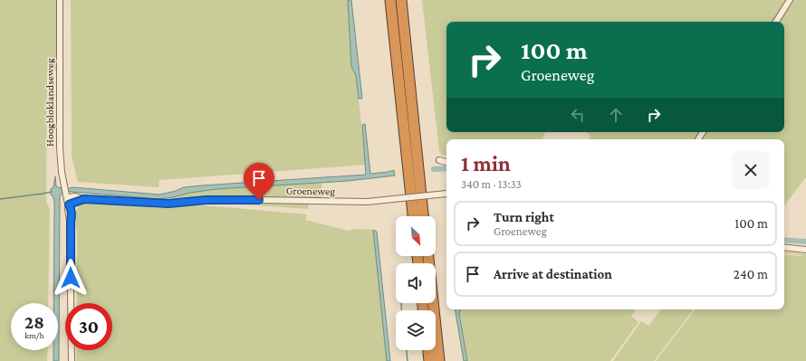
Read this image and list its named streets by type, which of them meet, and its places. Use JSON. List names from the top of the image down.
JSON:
{
  "streets": {
    "street": ["Hoogbloklandseweg", "Groeneweg"]
  },
  "crossings": [
    ["Hoogbloklandseweg", "Groeneweg"]
  ],
  "north": "bottom right",
  "page": {
    "turn": ["100 m", "Groeneweg"],
    "heading": ["1 min", "340 m · 13:33"],
    "list": [
      {
        "name": "Turn right",
        "note": "Groeneweg",
        "value": "100 m"
      },
      {
        "name": "Arrive at destination",
        "value": "240 m"
      }
    ],
    "speed": "28 km/h",
    "limit": "30"
  }
}
